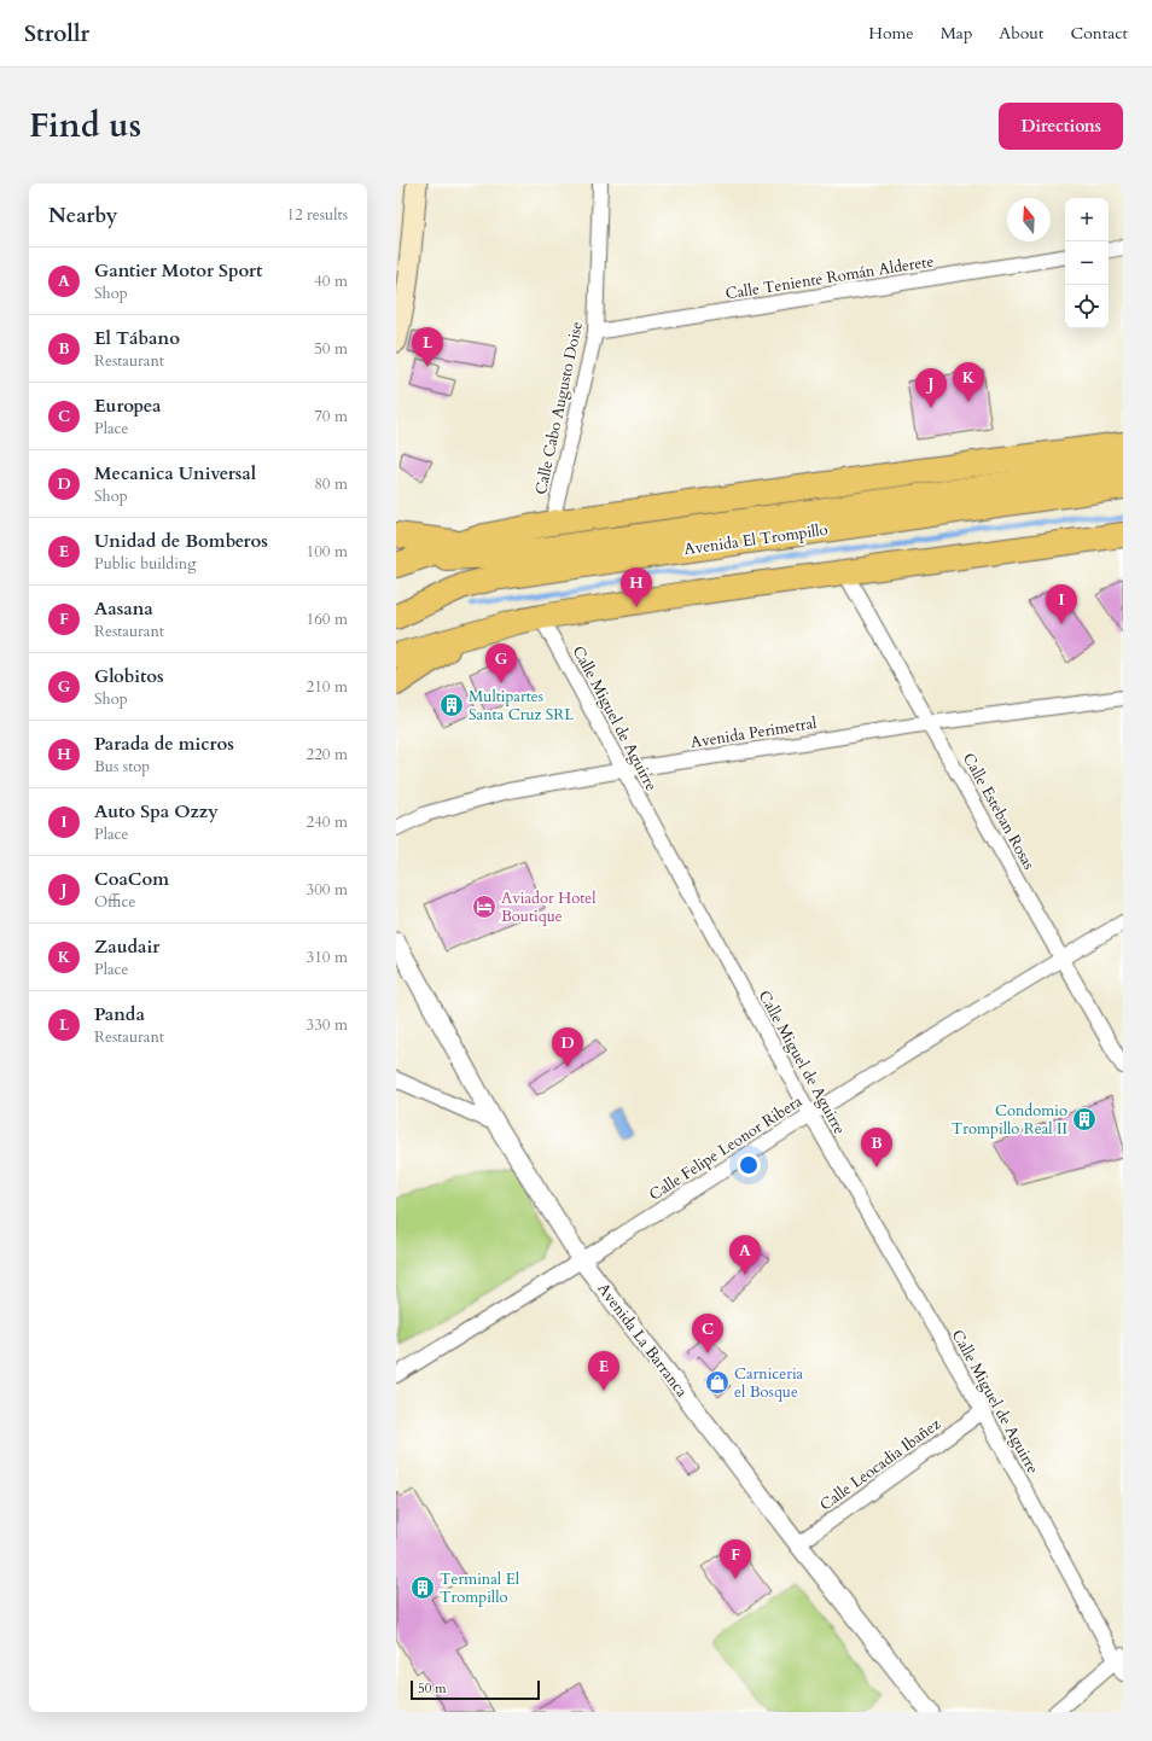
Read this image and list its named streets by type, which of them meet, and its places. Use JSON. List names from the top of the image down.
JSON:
{
  "streets": {
    "main road": ["Avenida El Trompillo"],
    "street": [
      "Calle Teniente Román Alderete",
      "Calle Cabo Augusto Doise",
      "Calle Miguel de Aguirre",
      "Avenida Perimetral",
      "Calle Esteban Rosas",
      "Calle Felipe Leonor Ribera",
      "Avenida La Barranca",
      "Calle Leocadia Ibañez"
    ]
  },
  "crossings": [
    ["Calle Teniente Román Alderete", "Calle Cabo Augusto Doise"],
    ["Calle Cabo Augusto Doise", "Avenida El Trompillo"],
    ["Calle Miguel de Aguirre", "Avenida Perimetral"],
    ["Calle Miguel de Aguirre", "Calle Felipe Leonor Ribera"],
    ["Calle Miguel de Aguirre", "Calle Leocadia Ibañez"],
    ["Avenida Perimetral", "Calle Esteban Rosas"],
    ["Calle Esteban Rosas", "Calle Felipe Leonor Ribera"],
    ["Calle Felipe Leonor Ribera", "Avenida La Barranca"],
    ["Avenida La Barranca", "Calle Leocadia Ibañez"]
  ],
  "places": {
    "building": ["Multipartes Santa Cruz SRL", "Condomio Trompillo Real II", "Terminal El Trompillo"],
    "hotel": ["Aviador Hotel Boutique"],
    "shop": ["Carniceria el Bosque"]
  },
  "scale_bar": "50 m",
  "north": "top",
  "page": {
    "header": "Strollr",
    "nav": [
      "Home",
      "Map",
      "About",
      "Contact"
    ],
    "title": "Find us",
    "buttons": "Directions",
    "heading": ["Nearby", "12 results"],
    "map_buttons": ["+", "−"],
    "list": [
      {
        "mark": "A",
        "name": "Gantier Motor Sport",
        "note": "Shop",
        "value": "40 m"
      },
      {
        "mark": "B",
        "name": "El Tábano",
        "note": "Restaurant",
        "value": "50 m"
      },
      {
        "mark": "C",
        "name": "Europea",
        "note": "Place",
        "value": "70 m"
      },
      {
        "mark": "D",
        "name": "Mecanica Universal",
        "note": "Shop",
        "value": "80 m"
      },
      {
        "mark": "E",
        "name": "Unidad de Bomberos",
        "note": "Public building",
        "value": "100 m"
      },
      {
        "mark": "F",
        "name": "Aasana",
        "note": "Restaurant",
        "value": "160 m"
      },
      {
        "mark": "G",
        "name": "Globitos",
        "note": "Shop",
        "value": "210 m"
      },
      {
        "mark": "H",
        "name": "Parada de micros",
        "note": "Bus stop",
        "value": "220 m"
      },
      {
        "mark": "I",
        "name": "Auto Spa Ozzy",
        "note": "Place",
        "value": "240 m"
      },
      {
        "mark": "J",
        "name": "CoaCom",
        "note": "Office",
        "value": "300 m"
      },
      {
        "mark": "K",
        "name": "Zaudair",
        "note": "Place",
        "value": "310 m"
      },
      {
        "mark": "L",
        "name": "Panda",
        "note": "Restaurant",
        "value": "330 m"
      }
    ],
    "pins": [
      "L",
      "K",
      "J",
      "H",
      "I",
      "G",
      "D",
      "B",
      "A",
      "C",
      "E",
      "F"
    ],
    "scale": "50 m"
  }
}
